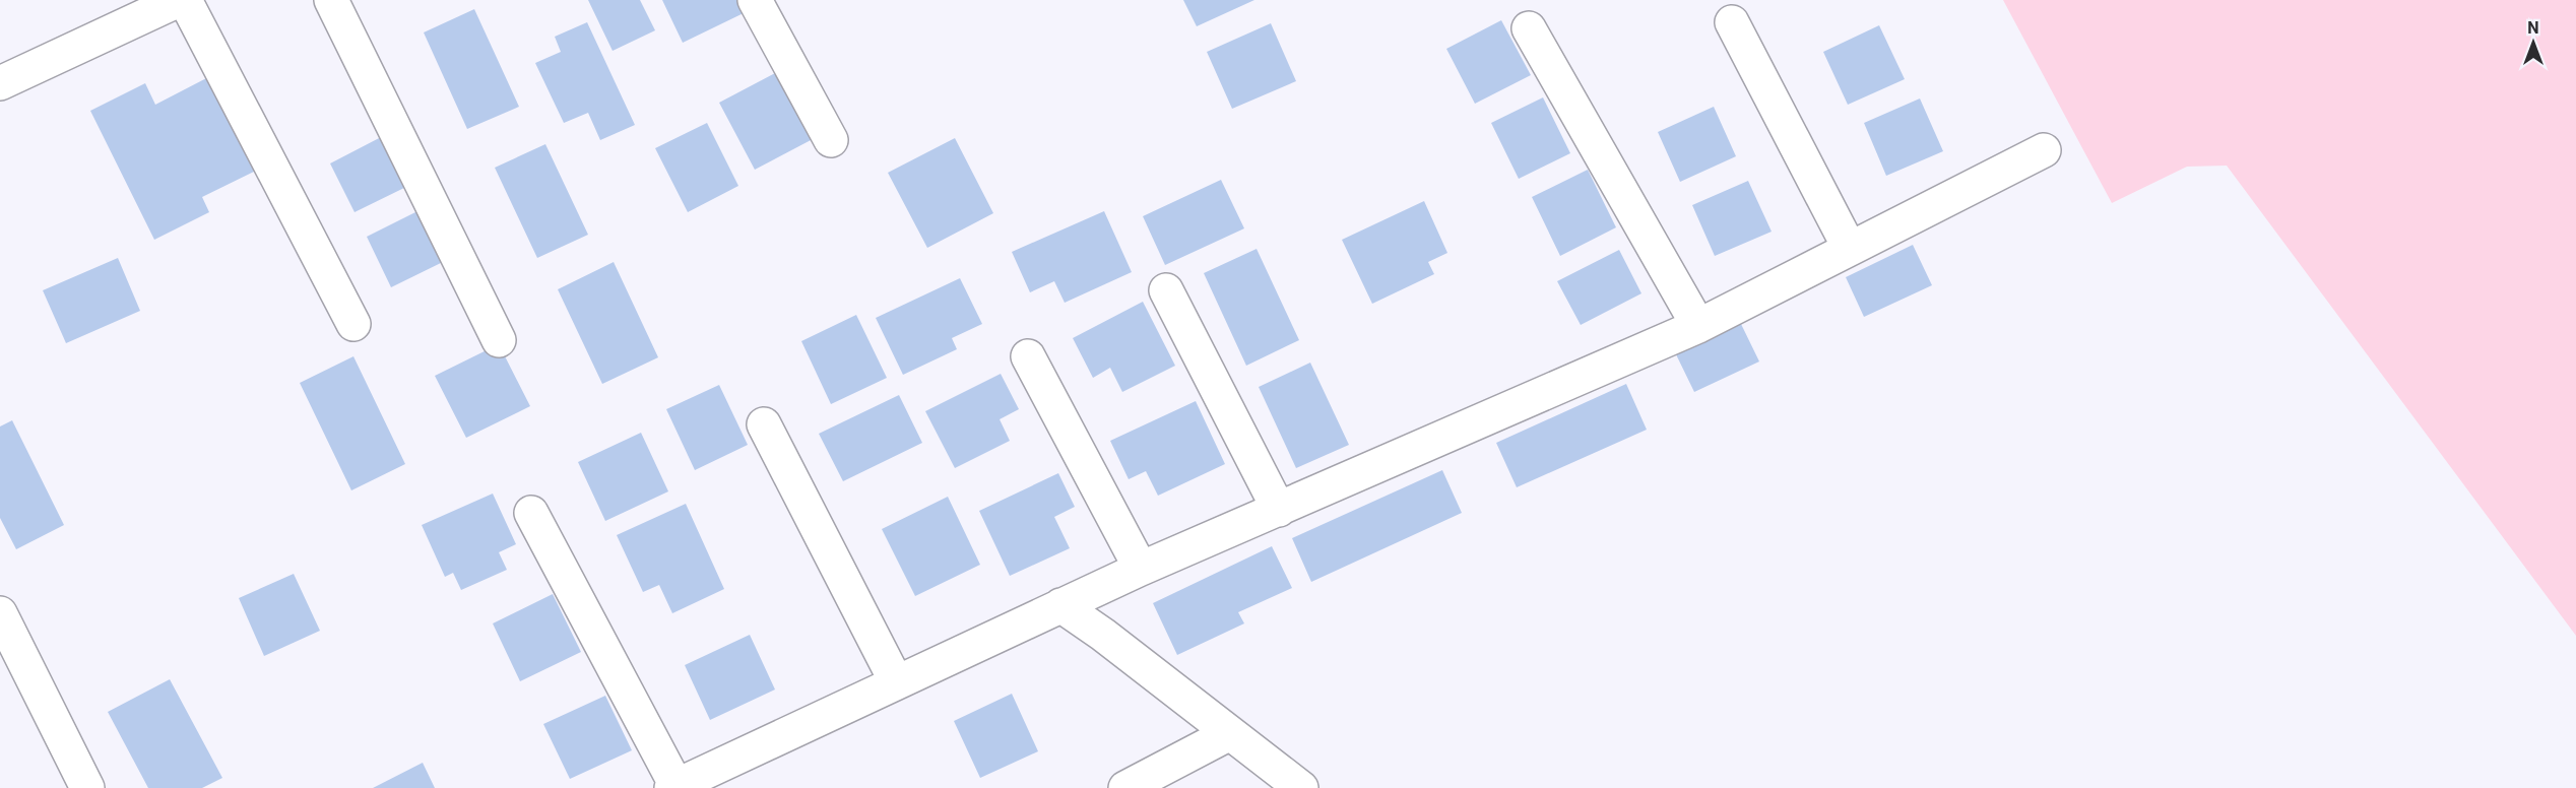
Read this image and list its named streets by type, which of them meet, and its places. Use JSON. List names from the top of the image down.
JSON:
{
  "north": "top"
}
